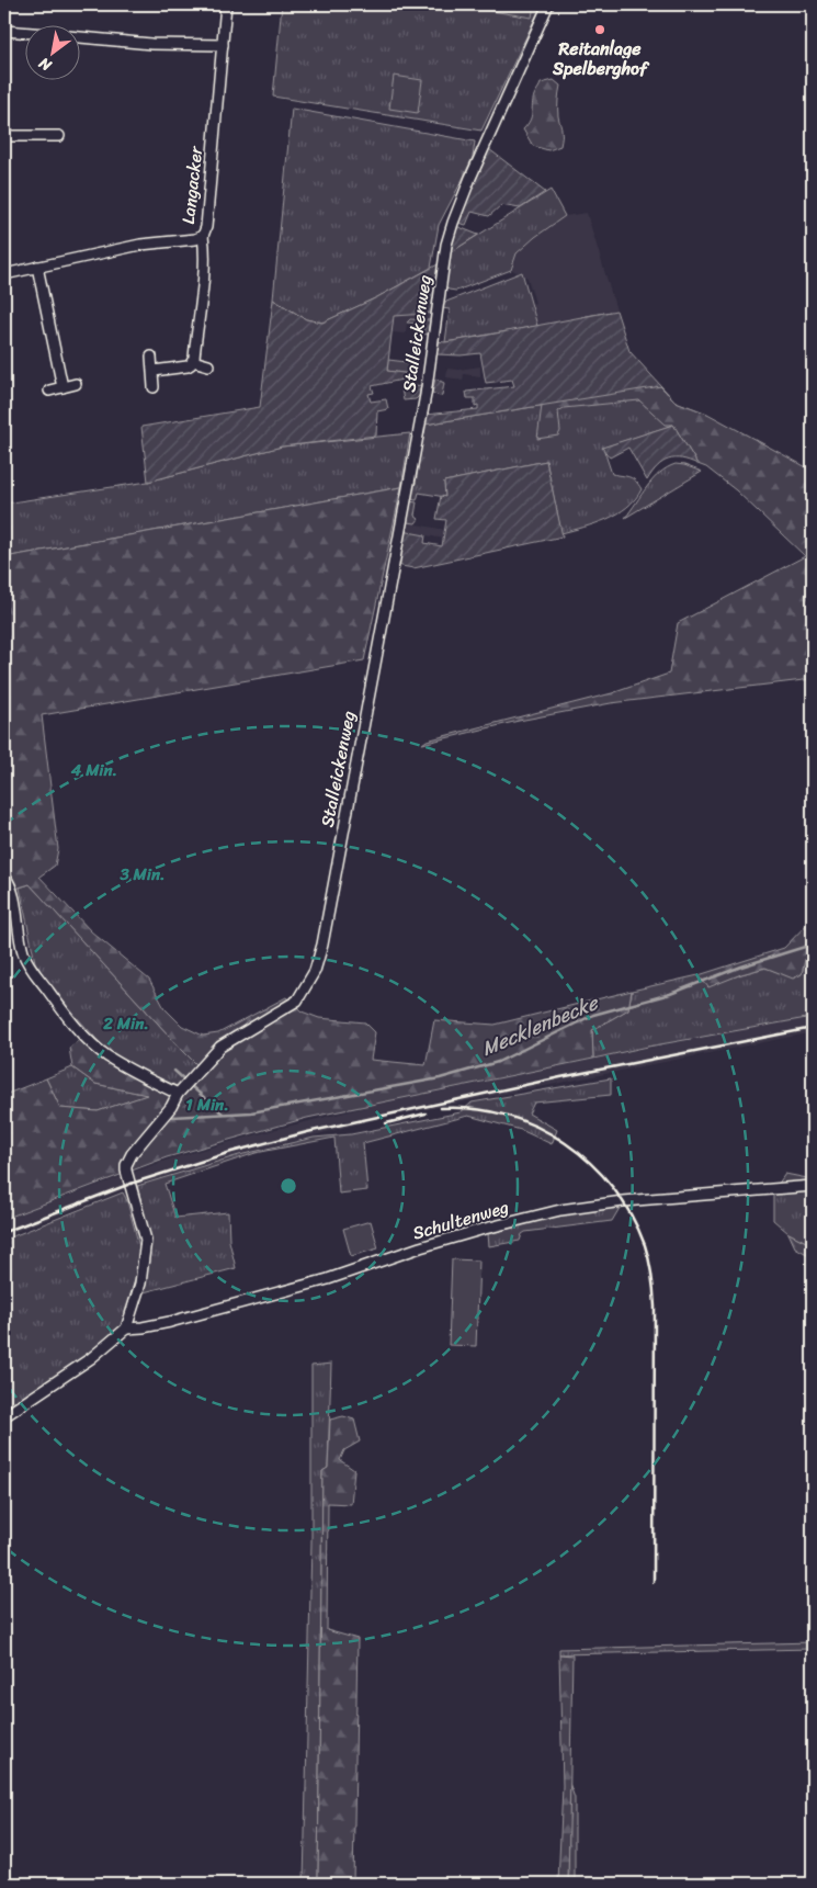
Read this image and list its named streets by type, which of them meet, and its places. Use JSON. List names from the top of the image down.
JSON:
{
  "streets": {
    "street": ["Langacker", "Stalleickenweg", "Schultenweg"]
  },
  "crossings": [
    ["Stalleickenweg", "Schultenweg"]
  ],
  "water": ["Mecklenbecke"],
  "places": ["Reitanlage Spelberghof"],
  "north": "bottom left",
  "rings": [
    "4 Min.",
    "3 Min.",
    "2 Min.",
    "1 Min."
  ]
}
